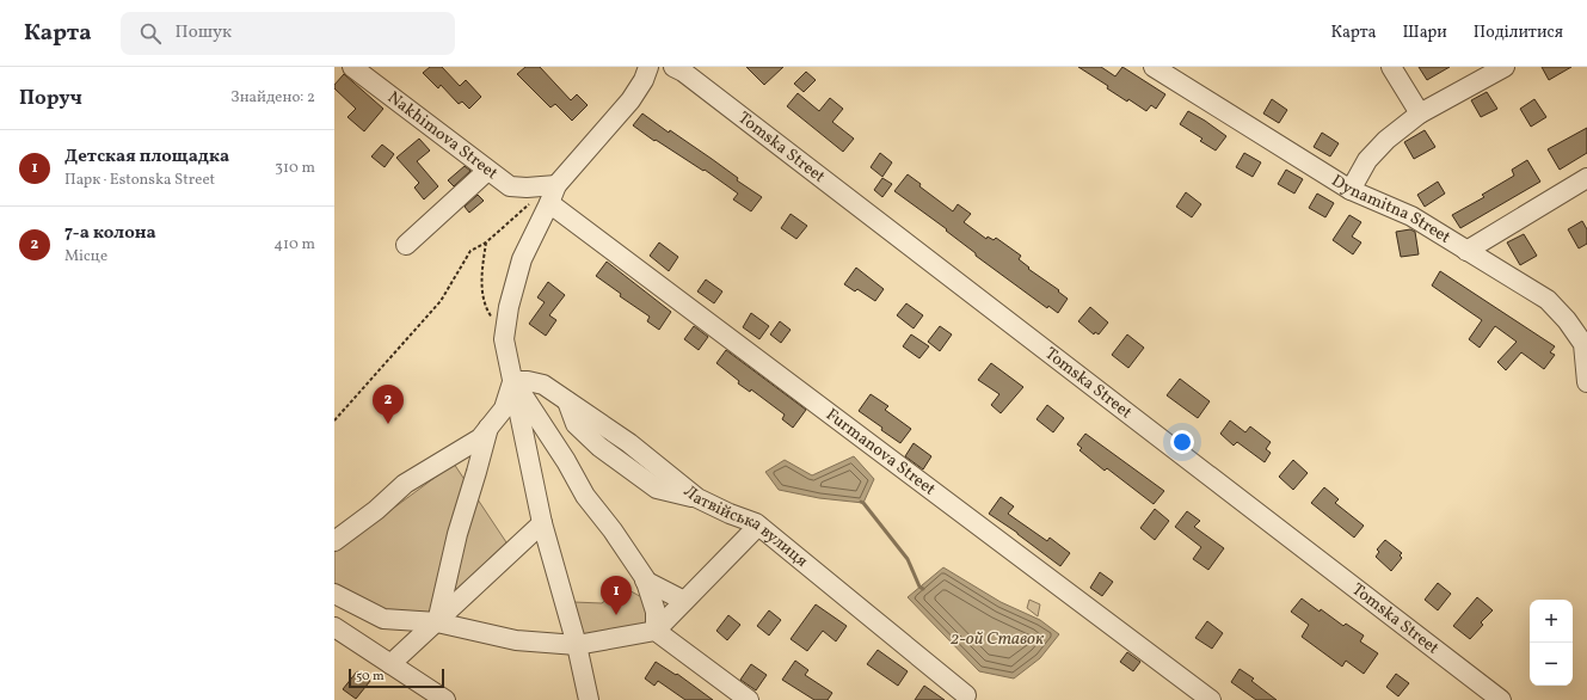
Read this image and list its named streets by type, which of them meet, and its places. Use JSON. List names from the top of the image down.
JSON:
{
  "streets": {
    "street": [
      "Nakhimova Street",
      "Tomska Street",
      "Dynamitna Street",
      "Furmanova Street",
      "Латвiйська вулиця"
    ]
  },
  "water": ["2-ой Ставок"],
  "scale_bar": "50 m",
  "page": {
    "header": "Карта",
    "search": "Пошук",
    "nav": ["Карта", "Шари", "Поділитися"],
    "heading": ["Поруч", "Знайдено: 2"],
    "list": [
      {
        "mark": "1",
        "name": "Детская площадка",
        "note": "Парк · Estonska Street",
        "value": "310 m"
      },
      {
        "mark": "2",
        "name": "7-а колона",
        "note": "Місце",
        "value": "410 m"
      }
    ],
    "pins": ["2", "1"],
    "map_buttons": ["+", "−"],
    "scale": "50 m"
  }
}
